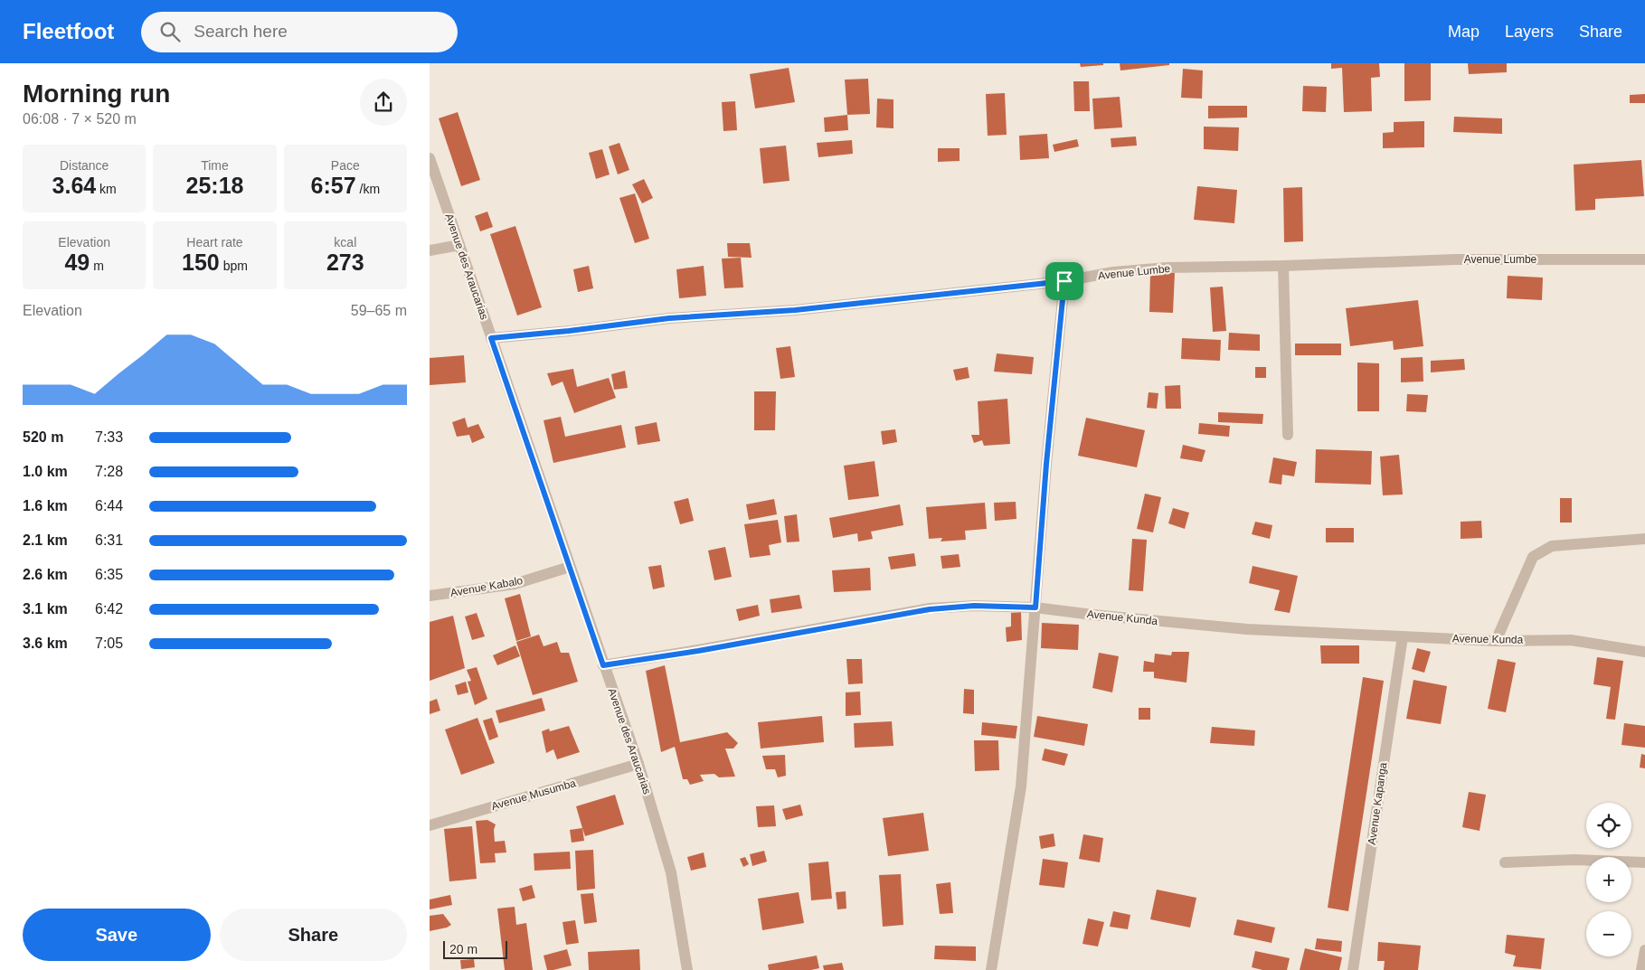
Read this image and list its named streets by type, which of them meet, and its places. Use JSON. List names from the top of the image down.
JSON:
{
  "streets": {
    "street": [
      "Avenue Lumbe",
      "Avenue des Araucarias",
      "Avenue Kabalo",
      "Avenue Kunda",
      "Avenue Musumba",
      "Avenue Kapanga"
    ]
  },
  "crossings": [
    ["Avenue Lumbe", "Avenue des Araucarias"],
    ["Avenue des Araucarias", "Avenue Kabalo"],
    ["Avenue des Araucarias", "Avenue Kunda"],
    ["Avenue des Araucarias", "Avenue Musumba"],
    ["Avenue Kunda", "Avenue Kapanga"]
  ],
  "scale_bar": "20 m",
  "page": {
    "header": "Fleetfoot",
    "search": "Search here",
    "nav": ["Map", "Layers", "Share"],
    "heading": ["Morning run", "06:08 · 7 × 520 m"],
    "stats": [
      ["Distance", "3.64 km"],
      ["Time", "25:18"],
      ["Pace", "6:57 /km"],
      ["Elevation", "49 m"],
      ["Heart rate", "150 bpm"],
      ["kcal", "273"]
    ],
    "chart": ["Elevation", "59–65 m"],
    "list": [
      {
        "name": "520 m",
        "note": "7:33"
      },
      {
        "name": "1.0 km",
        "note": "7:28"
      },
      {
        "name": "1.6 km",
        "note": "6:44"
      },
      {
        "name": "2.1 km",
        "note": "6:31"
      },
      {
        "name": "2.6 km",
        "note": "6:35"
      },
      {
        "name": "3.1 km",
        "note": "6:42"
      },
      {
        "name": "3.6 km",
        "note": "7:05"
      }
    ],
    "map_buttons": ["+", "−"],
    "buttons": ["Save", "Share"],
    "scale": "20 m"
  }
}
